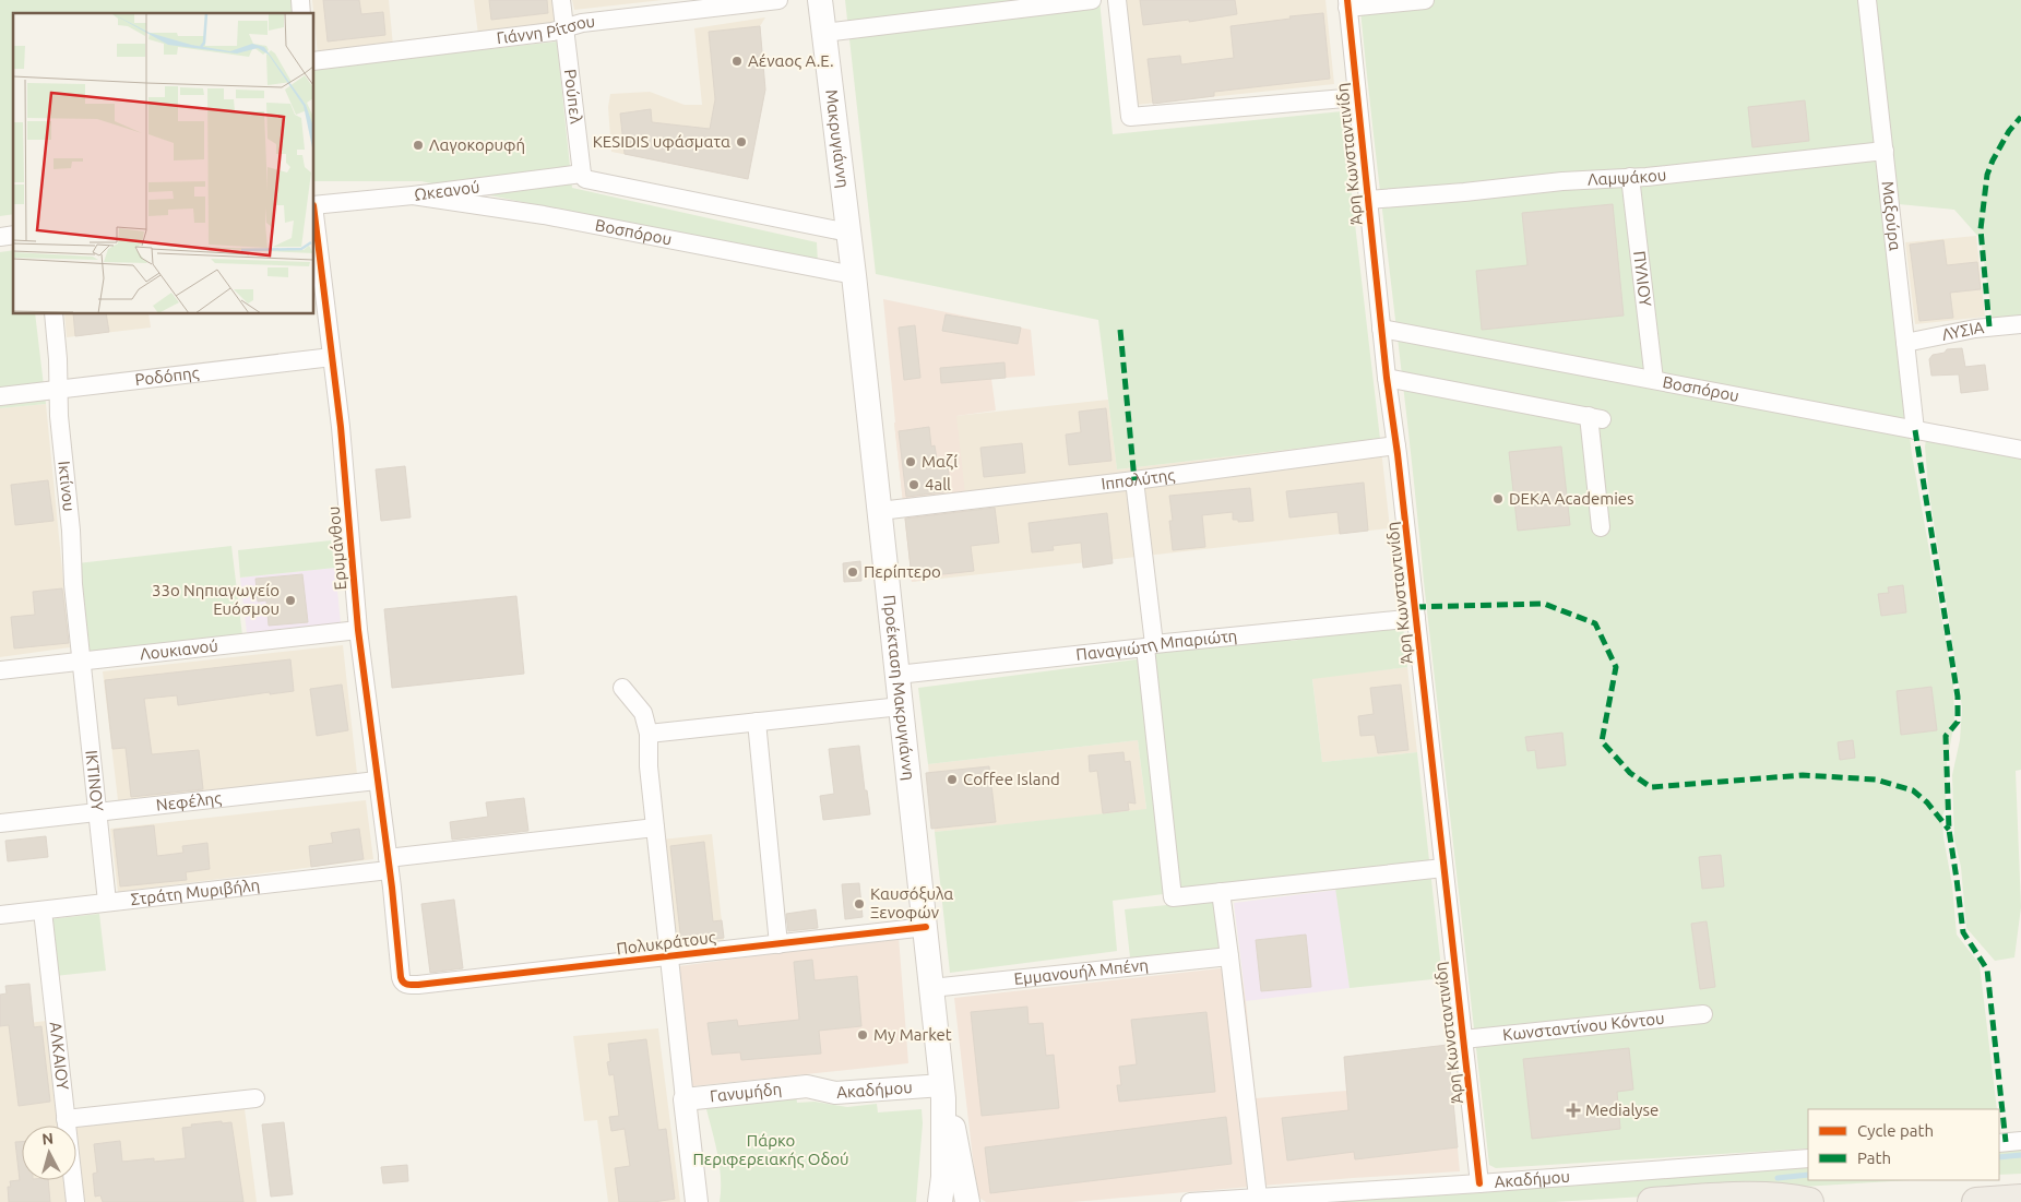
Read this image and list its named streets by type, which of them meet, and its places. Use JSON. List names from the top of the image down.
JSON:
{
  "streets": {
    "main road": ["Μακρυγιάννη", "Προέκταση Μακρυγιάννη"],
    "street": [
      "Γιάννη Ρίτσου",
      "Ρούπελ",
      "Άρη Κωνσταντινίδη",
      "Λαμψάκου",
      "Ωκεανού",
      "Μαξούρα",
      "Βοσπόρου",
      "ΠΥΛΙΟΥ",
      "ΛΥΣΙΑ",
      "Ροδόπης",
      "Ιππολύτης",
      "Ικτίνου",
      "Ερυμάνθου",
      "Παναγιώτη Μπαριώτη",
      "Λουκιανού",
      "ΙΚΤΙΝΟΥ",
      "Νεφέλης",
      "Στράτη Μυριβήλη",
      "Πολυκράτους",
      "Εμμανουήλ Μπένη",
      "Κωνσταντίνου Κόντου",
      "ΑΛΚΑΙΟΥ",
      "Ακαδήμου",
      "Γανυμήδη"
    ]
  },
  "crossings": [
    ["Γιάννη Ρίτσου", "Ρούπελ"],
    ["Ρούπελ", "Ωκεανού"],
    ["Μακρυγιάννη", "Βοσπόρου"],
    ["Μακρυγιάννη", "Προέκταση Μακρυγιάννη"],
    ["Άρη Κωνσταντινίδη", "Λαμψάκου"],
    ["Άρη Κωνσταντινίδη", "Βοσπόρου"],
    ["Άρη Κωνσταντινίδη", "Ιππολύτης"],
    ["Άρη Κωνσταντινίδη", "Παναγιώτη Μπαριώτη"],
    ["Άρη Κωνσταντινίδη", "Κωνσταντίνου Κόντου"],
    ["Άρη Κωνσταντινίδη", "Ακαδήμου"],
    ["Λαμψάκου", "Μαξούρα"],
    ["Λαμψάκου", "ΠΥΛΙΟΥ"],
    ["Ωκεανού", "Βοσπόρου"],
    ["Μαξούρα", "Βοσπόρου"],
    ["Μαξούρα", "ΛΥΣΙΑ"],
    ["Βοσπόρου", "ΠΥΛΙΟΥ"],
    ["Βοσπόρου", "Προέκταση Μακρυγιάννη"],
    ["Ροδόπης", "Ικτίνου"],
    ["Ροδόπης", "Ερυμάνθου"],
    ["Ιππολύτης", "Προέκταση Μακρυγιάννη"],
    ["Ικτίνου", "Λουκιανού"],
    ["Ικτίνου", "ΙΚΤΙΝΟΥ"],
    ["Ερυμάνθου", "Λουκιανού"],
    ["Ερυμάνθου", "Νεφέλης"],
    ["Ερυμάνθου", "Στράτη Μυριβήλη"],
    ["Ερυμάνθου", "Πολυκράτους"],
    ["Παναγιώτη Μπαριώτη", "Προέκταση Μακρυγιάννη"],
    ["Λουκιανού", "ΙΚΤΙΝΟΥ"],
    ["Προέκταση Μακρυγιάννη", "Πολυκράτους"],
    ["Προέκταση Μακρυγιάννη", "Εμμανουήλ Μπένη"],
    ["Προέκταση Μακρυγιάννη", "Ακαδήμου"],
    ["ΙΚΤΙΝΟΥ", "Νεφέλης"],
    ["ΙΚΤΙΝΟΥ", "Στράτη Μυριβήλη"],
    ["Στράτη Μυριβήλη", "ΑΛΚΑΙΟΥ"],
    ["Ακαδήμου", "Γανυμήδη"]
  ],
  "parks": ["Πάρκο Περιφερειακής Οδού"],
  "places": {
    "other": [
      "Αέναος Α.Ε.",
      "KESIDIS υφάσματα",
      "Λαγοκορυφή",
      "Μαζί",
      "4all",
      "DEKA Academies",
      "Περίπτερο",
      "33ο Νηπιαγωγείο Ευόσμου",
      "Coffee Island",
      "Καυσόξυλα Ξενοφών",
      "Μy Μarket"
    ],
    "health": ["Medialyse"]
  },
  "legend": ["Cycle path", "Path"],
  "north": "top"
}
